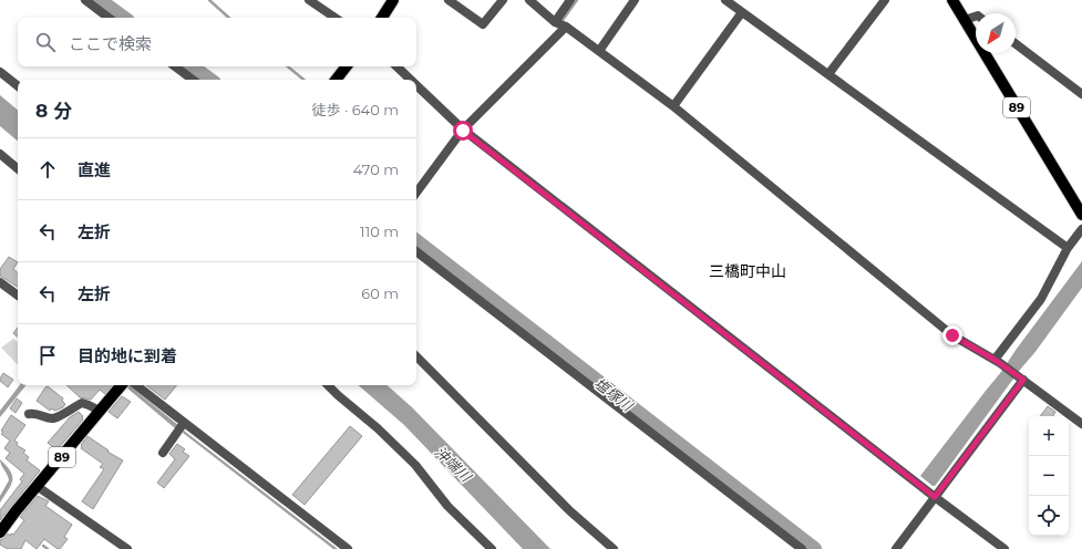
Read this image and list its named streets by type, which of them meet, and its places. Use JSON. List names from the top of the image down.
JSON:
{
  "streets": {
    "main road": ["89"]
  },
  "districts": ["三橋町中山"],
  "water": ["塩塚川", "沖端川"],
  "north": "bottom left",
  "page": {
    "search": "ここで検索",
    "heading": ["8 分", "徒歩 · 640 m"],
    "list": [
      ["直進", "470 m"],
      ["左折", "110 m"],
      ["左折", "60 m"],
      "目的地に到着"
    ],
    "map_buttons": ["+", "−"]
  }
}
